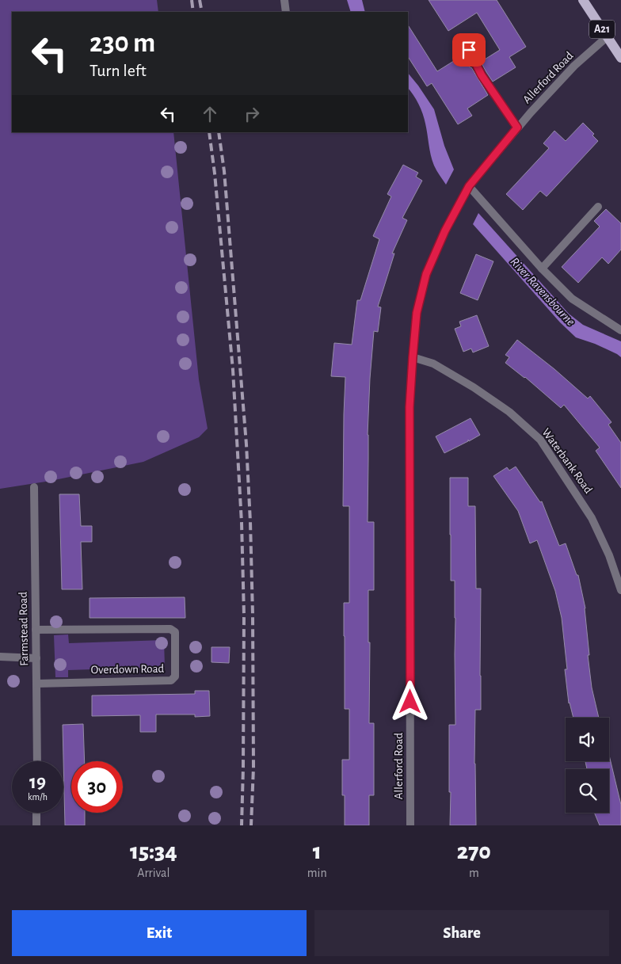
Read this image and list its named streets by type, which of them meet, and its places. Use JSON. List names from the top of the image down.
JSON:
{
  "streets": {
    "main road": ["A21"],
    "street": [
      "Allerford Road",
      "Waterbank Road",
      "Farmstead Road",
      "Overdown Road"
    ]
  },
  "crossings": [
    ["A21", "Allerford Road"],
    ["Allerford Road", "Waterbank Road"],
    ["Farmstead Road", "Overdown Road"]
  ],
  "water": ["River Ravensbourne"],
  "page": {
    "turn": ["230 m", "Turn left"],
    "speed": "19 km/h",
    "limit": "30",
    "eta": [
      "15:34",
      "Arrival",
      "1",
      "min",
      "270",
      "m"
    ],
    "buttons": ["Exit", "Share"]
  }
}
